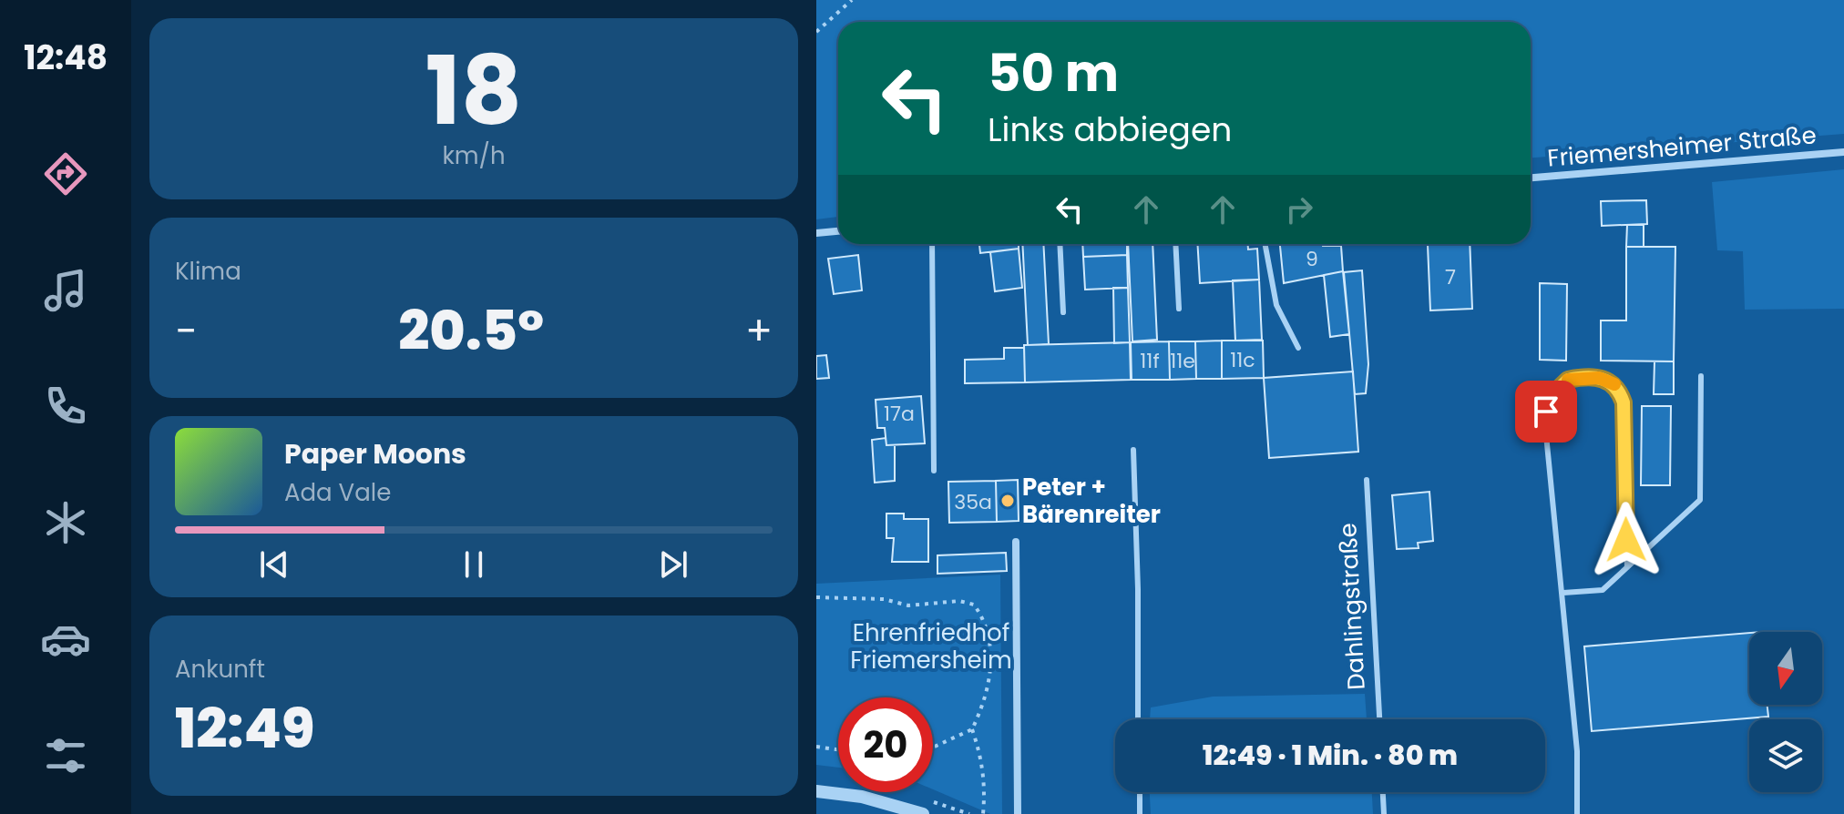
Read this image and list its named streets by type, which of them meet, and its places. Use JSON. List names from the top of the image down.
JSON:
{
  "streets": {
    "street": ["Friemersheimer Straße"],
    "lane": ["Dahlingstraße"]
  },
  "parks": ["Ehrenfriedhof Friemersheim"],
  "places": ["Peter + Bärenreiter"],
  "house_numbers": [
    "9",
    "7",
    "11c",
    "11f",
    "11e",
    "17a",
    "35a"
  ],
  "north": "bottom",
  "page": {
    "tabs": "12:48",
    "tile": [
      ["18", "km/h"],
      "Klima",
      ["Ankunft", "12:49"]
    ],
    "turn": ["50 m", "Links abbiegen"],
    "heat": ["−", "20.5°", "+"],
    "song": ["Paper Moons", "Ada Vale"],
    "limit": "20",
    "trip": "12:49 · 1 Min. · 80 m"
  }
}
